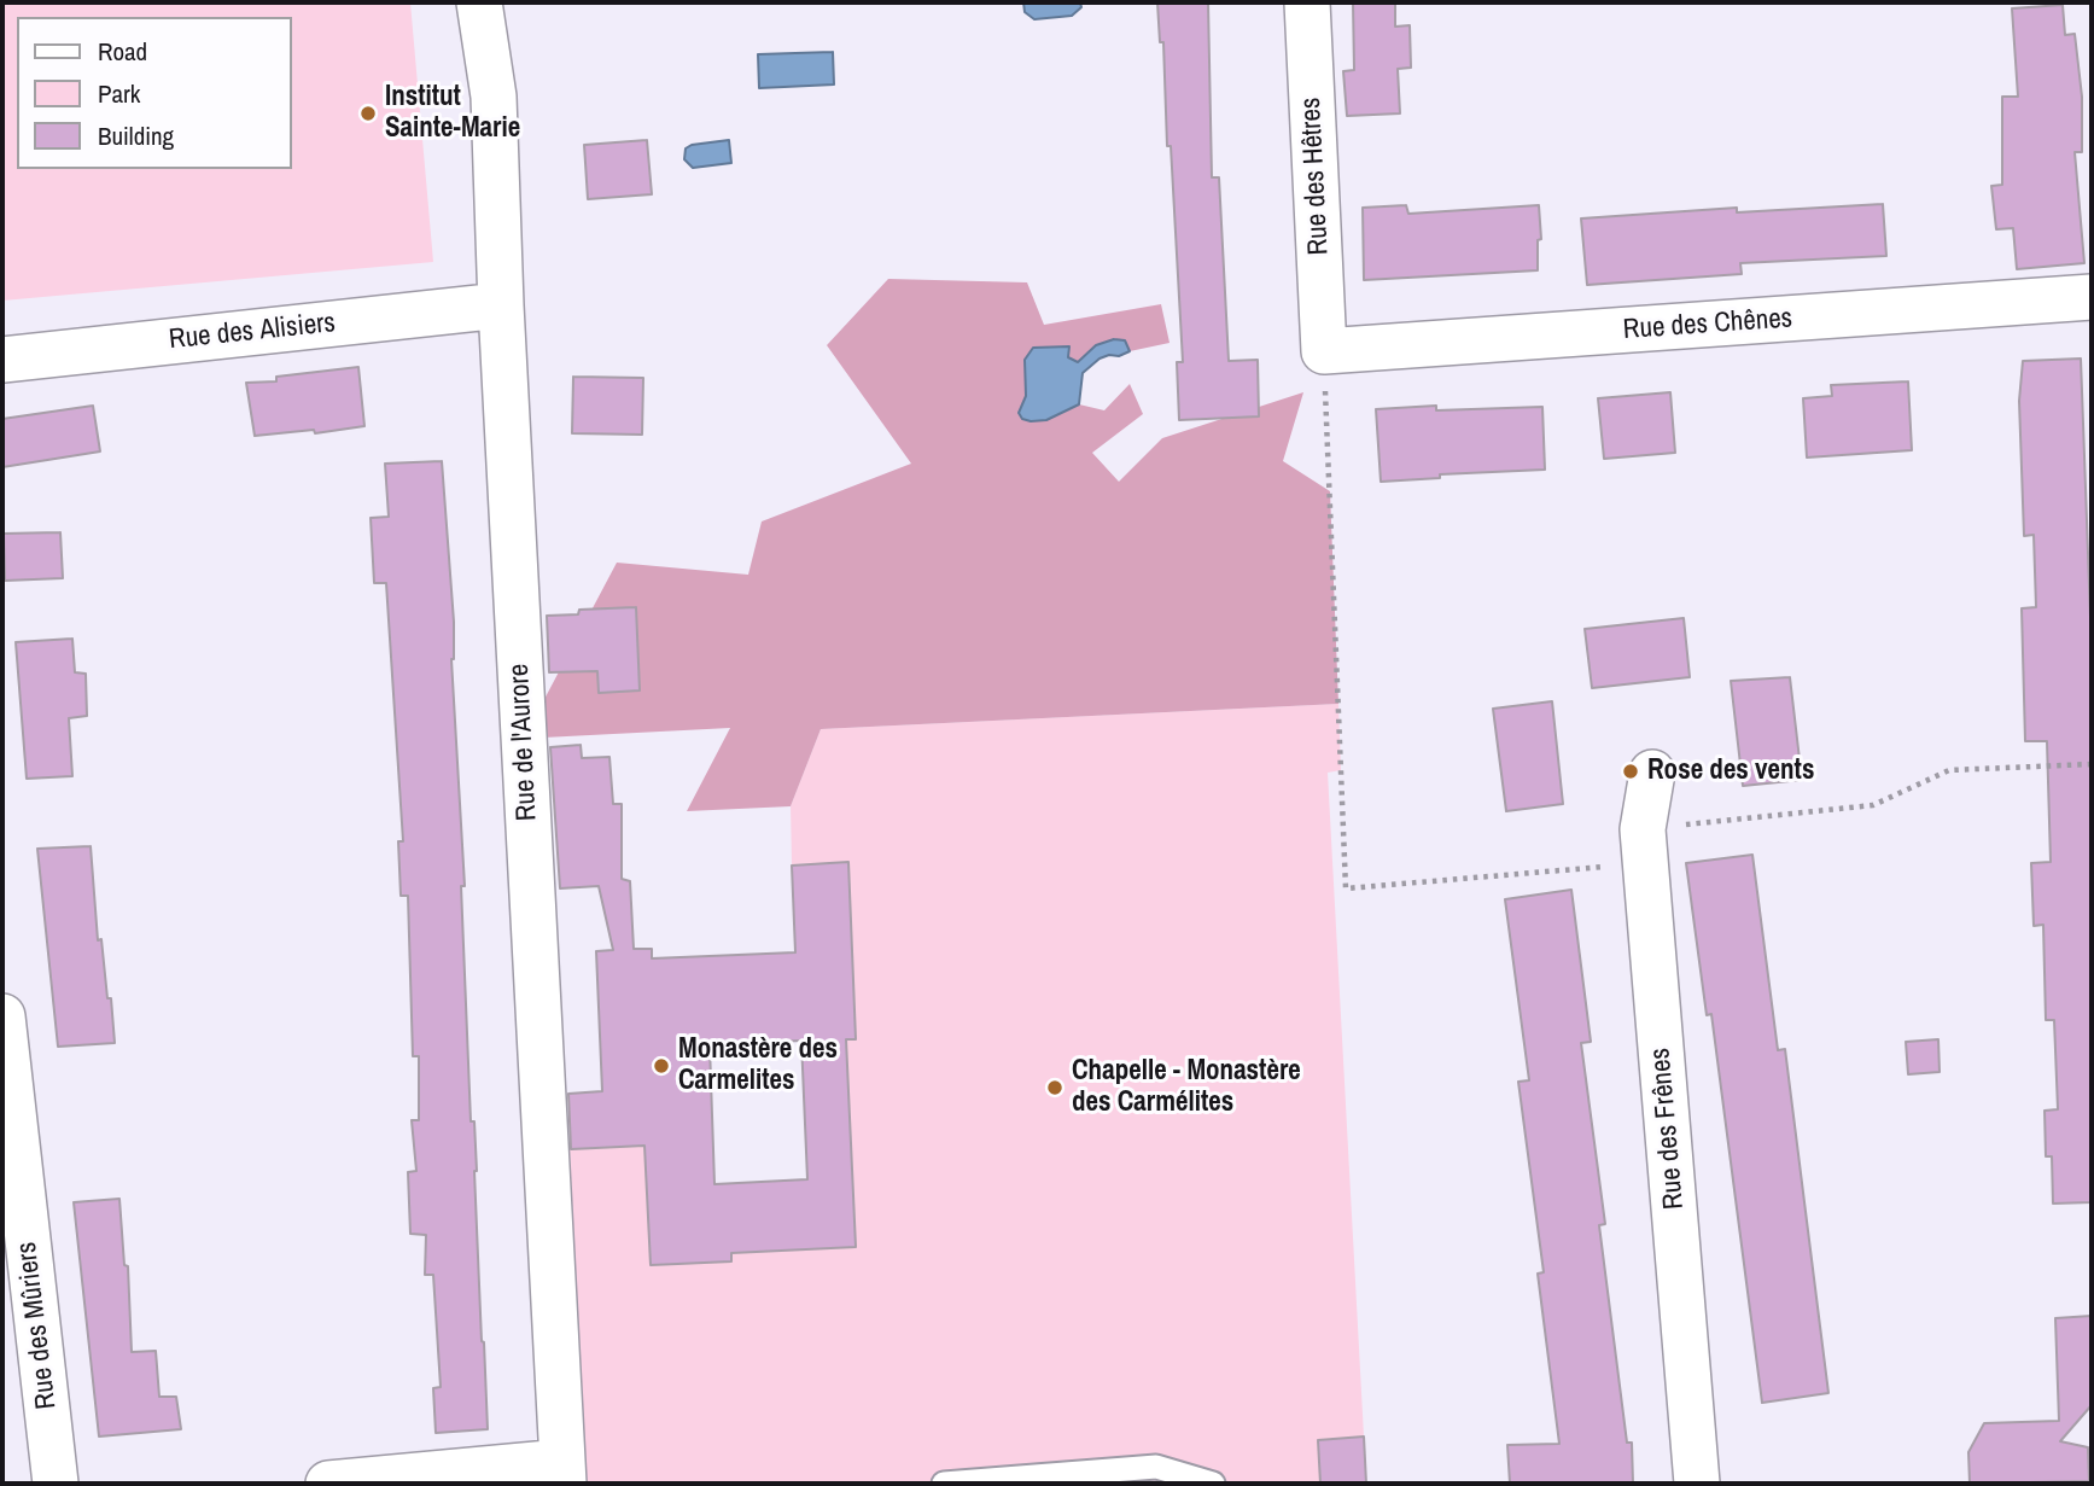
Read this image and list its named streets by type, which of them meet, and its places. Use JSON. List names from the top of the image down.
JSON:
{
  "streets": {
    "street": [
      "Rue des Hêtres",
      "Rue des Chênes",
      "Rue des Alisiers",
      "Rue de l'Aurore",
      "Rue des Frênes",
      "Rue des Mûriers"
    ]
  },
  "crossings": [
    ["Rue des Hêtres", "Rue des Chênes"],
    ["Rue des Alisiers", "Rue de l'Aurore"]
  ],
  "places": [
    "Institut Sainte-Marie",
    "Rose des vents",
    "Monastère des Carmelites",
    "Chapelle - Monastère des Carmélites"
  ],
  "legend": ["Road", "Park", "Building"]
}
